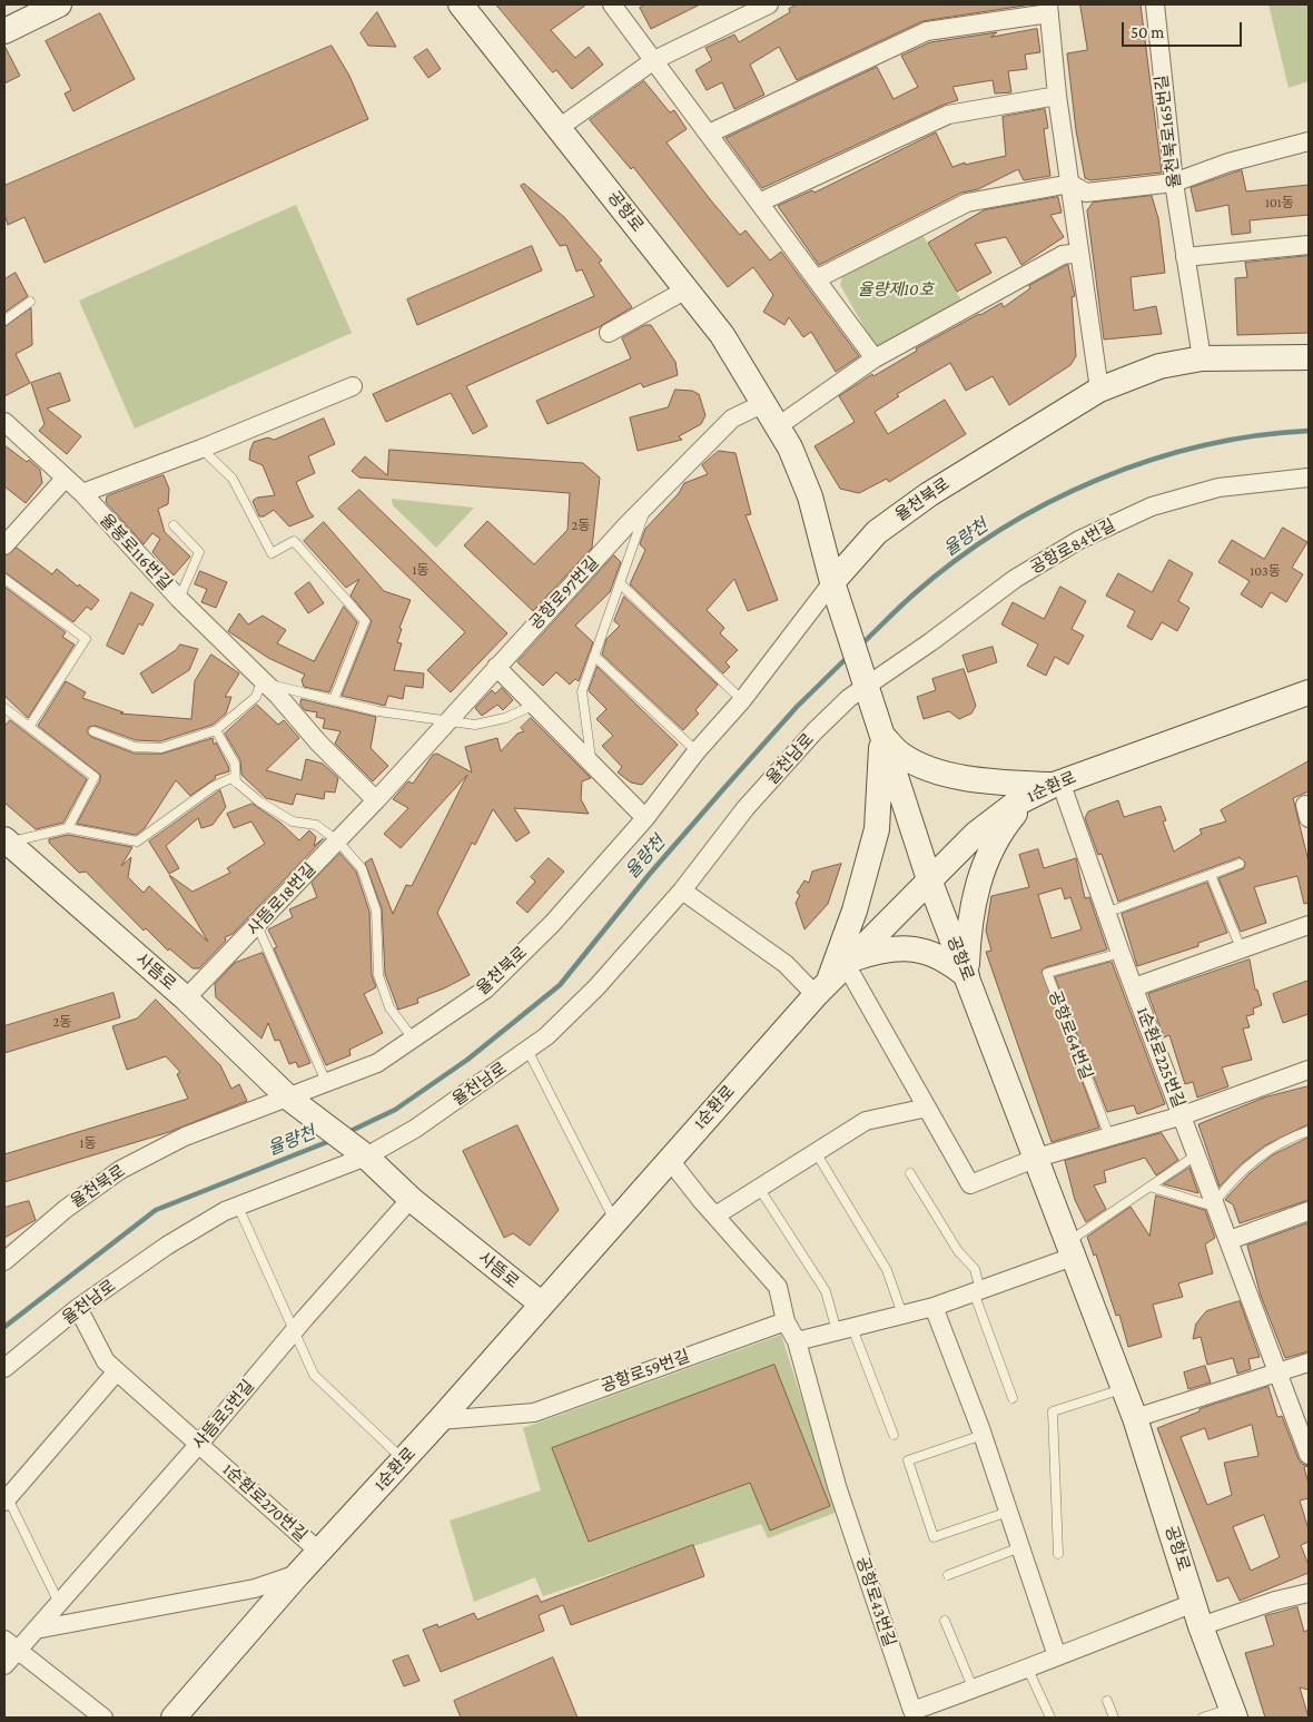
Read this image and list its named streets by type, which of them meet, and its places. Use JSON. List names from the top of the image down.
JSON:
{
  "streets": {
    "main road": [
      "공항로",
      "율천북로",
      "1순환로",
      "사뜸로"
    ],
    "street": [
      "율천북로165번길",
      "공항로84번길",
      "율봉로116번길",
      "공항로97번길",
      "율천남로",
      "사뜸로18번길",
      "1순환로225번길",
      "공항로59번길",
      "사뜸로5번길",
      "1순환로270번길",
      "공항로43번길"
    ],
    "lane": ["공항로64번길"]
  },
  "crossings": [
    ["율천북로165번길", "율천북로"],
    ["공항로", "율천북로"],
    ["공항로", "공항로84번길"],
    ["공항로", "공항로97번길"],
    ["공항로", "율천남로"],
    ["공항로", "1순환로"],
    ["공항로", "공항로43번길"],
    ["율천북로", "사뜸로"],
    ["공항로84번길", "율천남로"],
    ["율봉로116번길", "공항로97번길"],
    ["율봉로116번길", "사뜸로18번길"],
    ["공항로97번길", "사뜸로18번길"],
    ["율천남로", "사뜸로"],
    ["율천남로", "1순환로270번길"],
    ["1순환로", "사뜸로"],
    ["1순환로", "1순환로225번길"],
    ["1순환로", "공항로59번길"],
    ["1순환로", "1순환로270번길"],
    ["사뜸로18번길", "사뜸로"],
    ["사뜸로", "사뜸로5번길"],
    ["공항로64번길", "1순환로225번길"],
    ["사뜸로5번길", "1순환로270번길"]
  ],
  "water": ["율량천"],
  "parks": ["율량제10호"],
  "house_numbers": [
    "101동",
    "2동",
    "1동",
    "103동",
    "2동",
    "1동"
  ],
  "scale_bar": "50 m"
}
